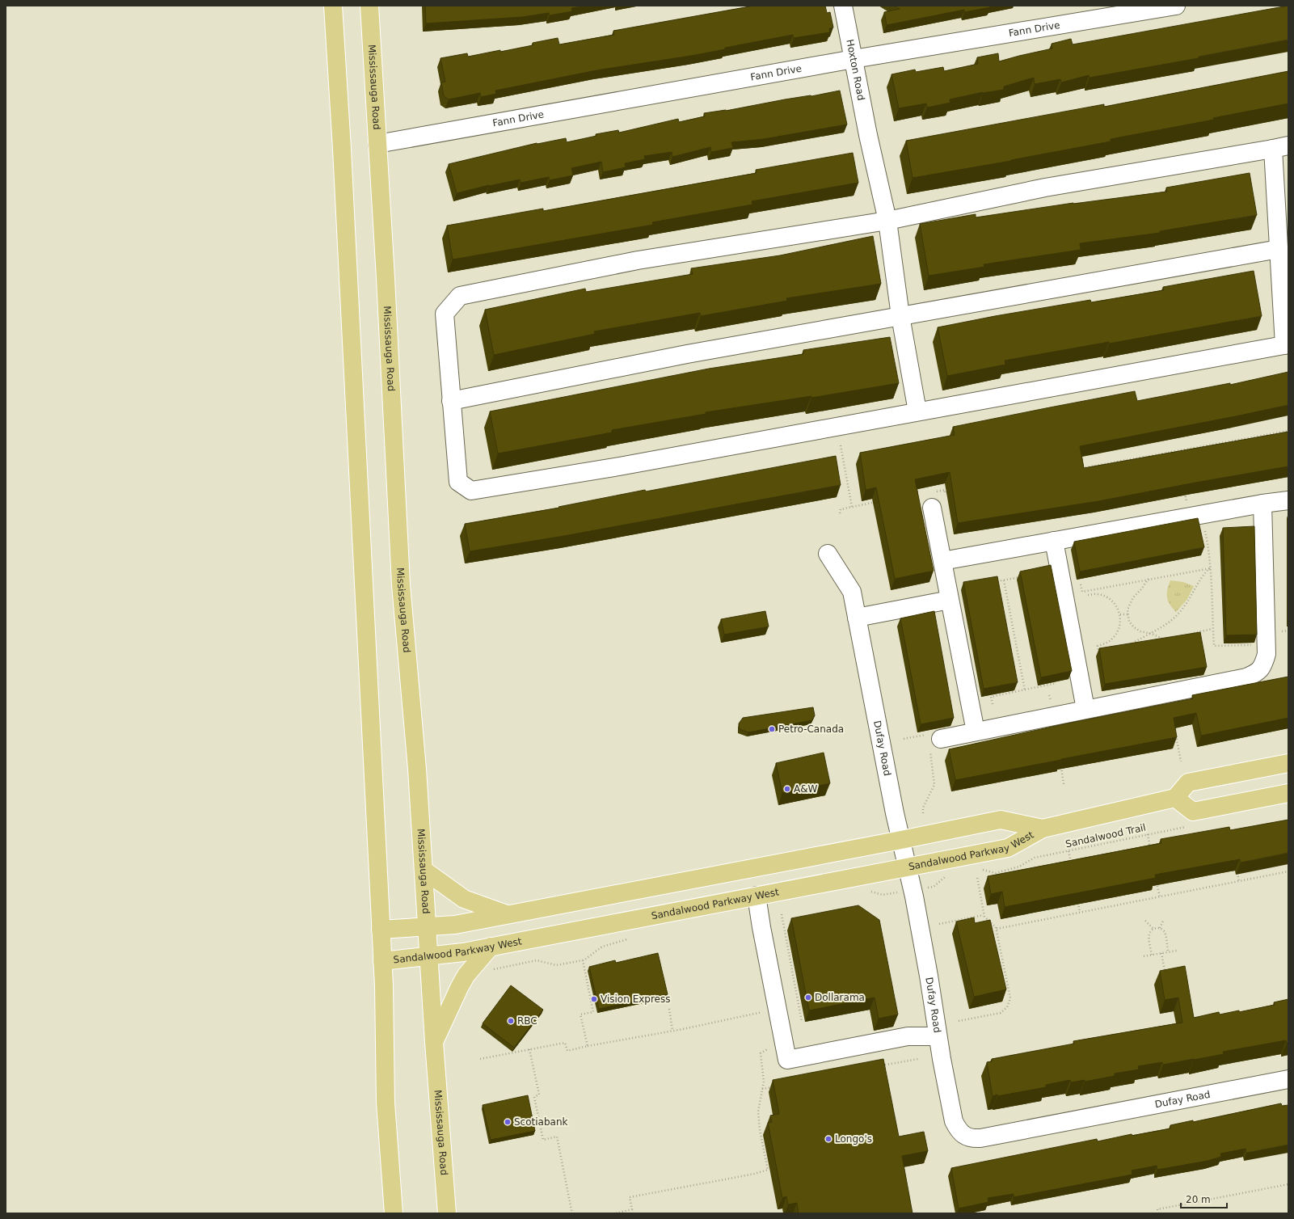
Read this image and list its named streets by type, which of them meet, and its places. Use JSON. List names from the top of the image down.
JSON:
{
  "streets": {
    "main road": ["Mississauga Road", "Sandalwood Parkway West"],
    "street": ["Fann Drive", "Hoxton Road", "Dufay Road"],
    "path": ["Sandalwood Trail"]
  },
  "crossings": [
    ["Fann Drive", "Hoxton Road"],
    ["Fann Drive", "Mississauga Road"],
    ["Mississauga Road", "Sandalwood Parkway West"],
    ["Dufay Road", "Sandalwood Parkway West"]
  ],
  "places": [
    "Petro-Canada",
    "A&W",
    "Dollarama",
    "Vision Express",
    "RBC",
    "Scotiabank",
    "Longo's"
  ],
  "scale_bar": "20 m"
}
